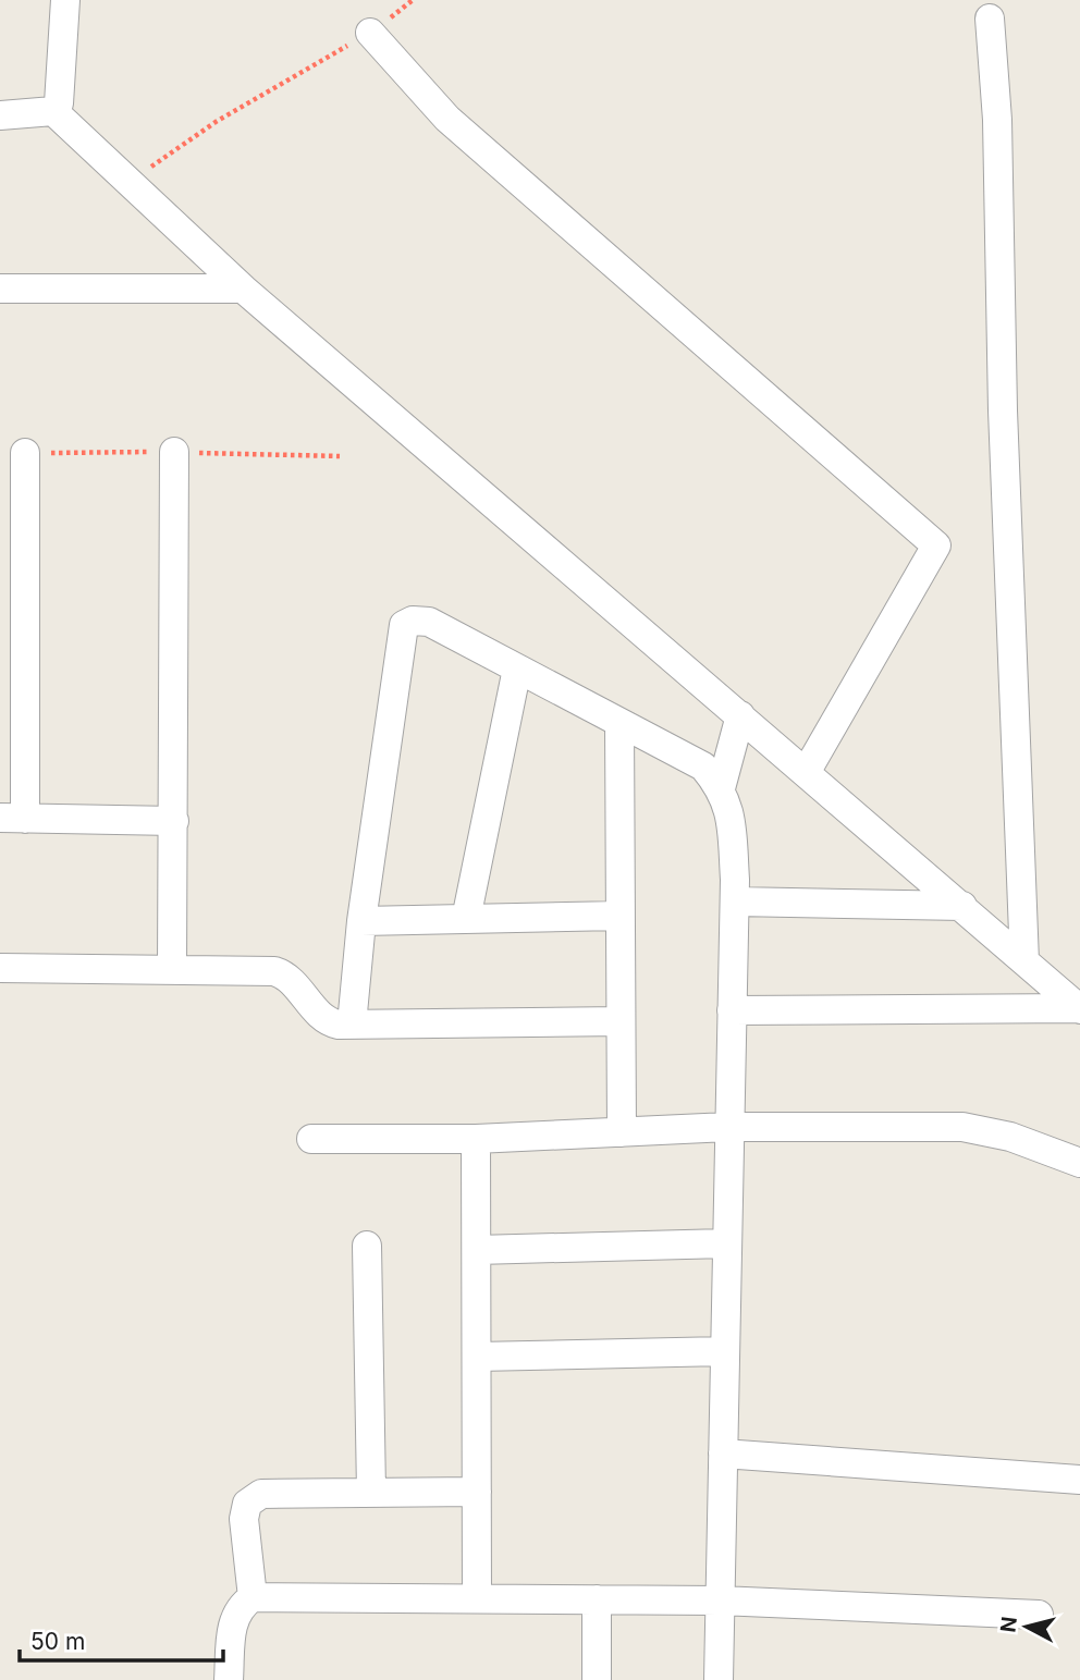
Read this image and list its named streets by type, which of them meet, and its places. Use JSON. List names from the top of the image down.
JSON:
{
  "scale_bar": "50 m",
  "north": "left"
}
